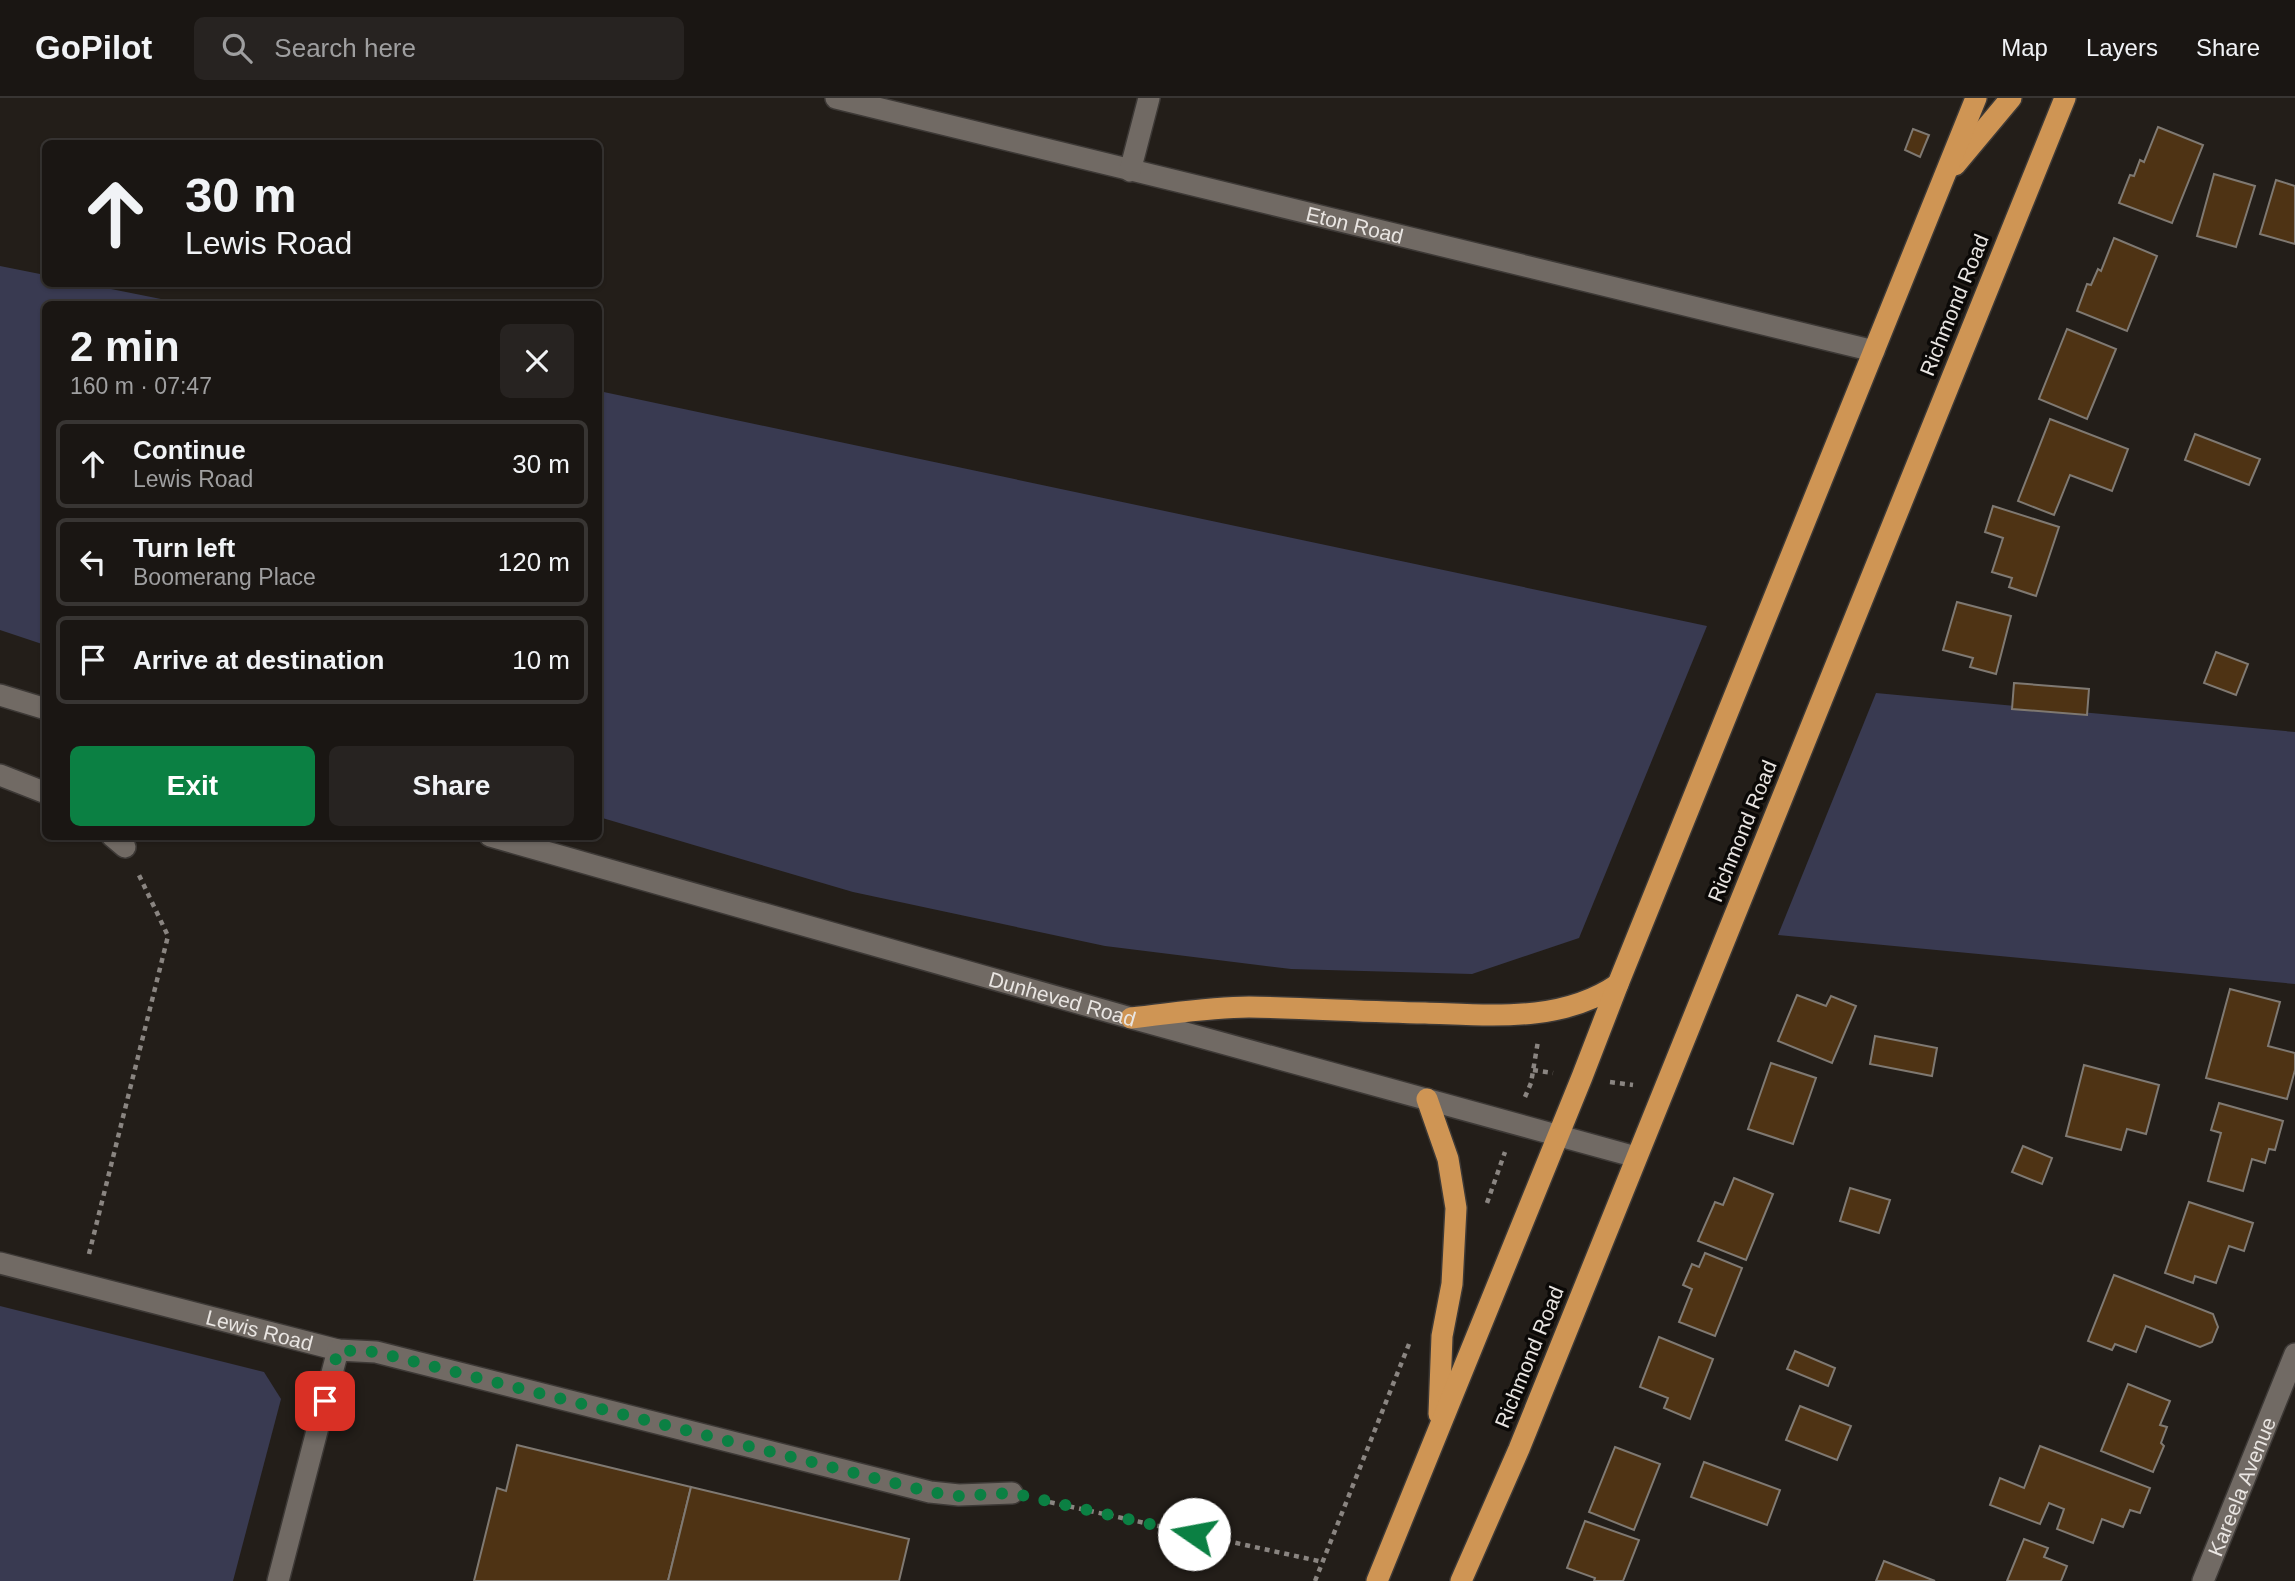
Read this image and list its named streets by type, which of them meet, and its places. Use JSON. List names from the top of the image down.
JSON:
{
  "streets": {
    "highway": ["Richmond Road"],
    "street": [
      "Eton Road",
      "Dunheved Road",
      "Lewis Road",
      "Kareela Avenue"
    ]
  },
  "crossings": [
    ["Richmond Road", "Dunheved Road"]
  ],
  "page": {
    "header": "GoPilot",
    "search": "Search here",
    "nav": ["Map", "Layers", "Share"],
    "turn": ["30 m", "Lewis Road"],
    "heading": ["2 min", "160 m · 07:47"],
    "list": [
      {
        "name": "Continue",
        "note": "Lewis Road",
        "value": "30 m"
      },
      {
        "name": "Turn left",
        "note": "Boomerang Place",
        "value": "120 m"
      },
      {
        "name": "Arrive at destination",
        "value": "10 m"
      }
    ],
    "buttons": ["Exit", "Share"]
  }
}
